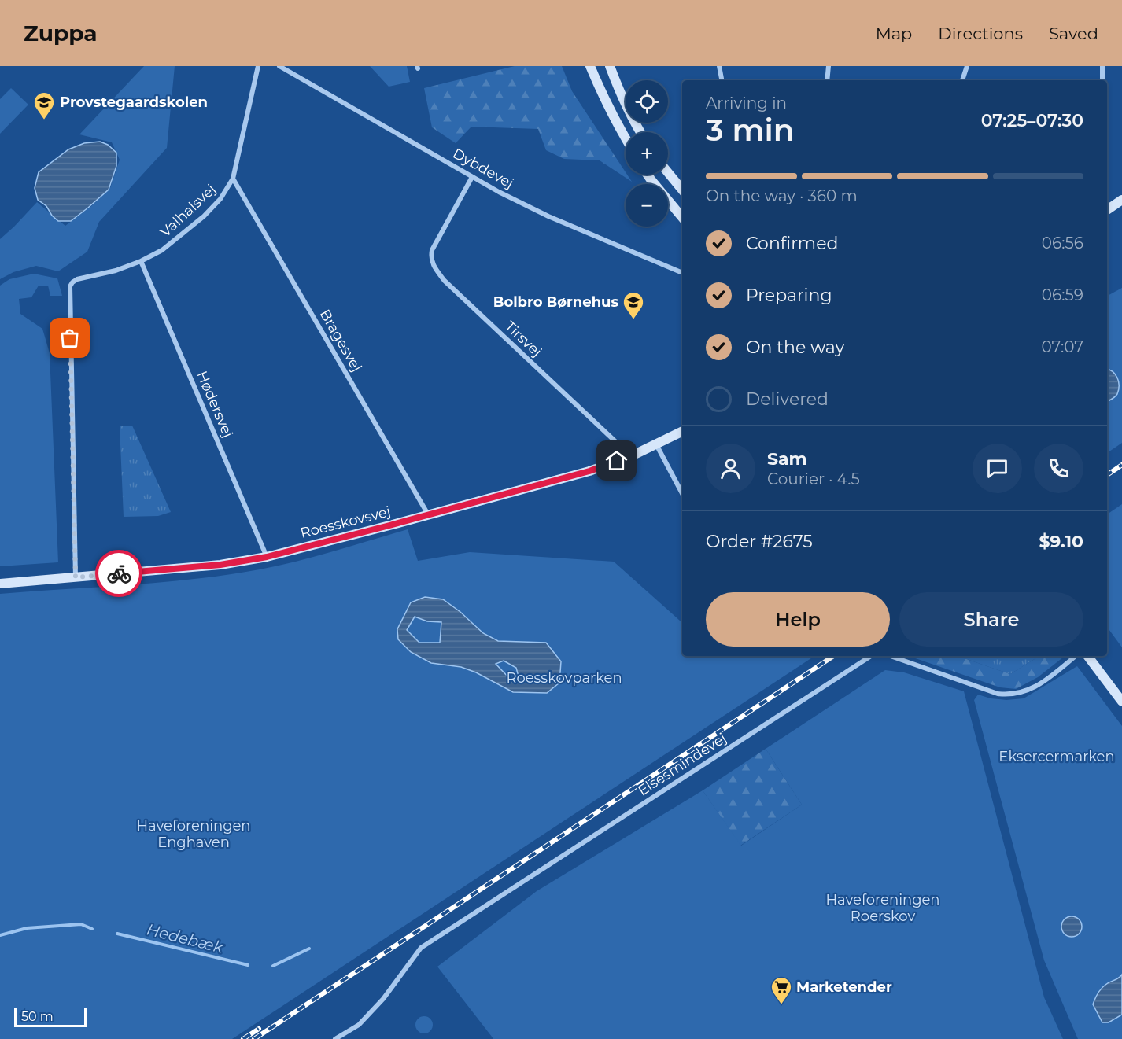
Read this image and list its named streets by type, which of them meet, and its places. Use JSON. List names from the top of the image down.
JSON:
{
  "streets": {
    "street": [
      "Dybdevej",
      "Valhalsvej",
      "Tirsvej",
      "Bragesvej",
      "Hødersvej",
      "Roesskovsvej",
      "Elsesmindevej"
    ]
  },
  "crossings": [
    ["Dybdevej", "Tirsvej"],
    ["Valhalsvej", "Bragesvej"],
    ["Valhalsvej", "Hødersvej"],
    ["Valhalsvej", "Roesskovsvej"],
    ["Tirsvej", "Roesskovsvej"],
    ["Bragesvej", "Roesskovsvej"],
    ["Hødersvej", "Roesskovsvej"]
  ],
  "water": ["Hedebæk"],
  "parks": [
    "Roesskovparken",
    "Eksercermarken",
    "Haveforeningen Enghaven",
    "Haveforeningen Roerskov"
  ],
  "places": {
    "school or university": ["Provstegaardskolen", "Bolbro Børnehus"],
    "supermarket": ["Marketender"]
  },
  "scale_bar": "50 m",
  "page": {
    "header": "Zuppa",
    "nav": ["Map", "Directions", "Saved"],
    "map_buttons": ["+", "−"],
    "heading": ["3 min", "Arriving in", "07:25–07:30"],
    "panel": [
      "Sam",
      "Courier · 4.5",
      "Order #2675",
      "$9.10"
    ],
    "bar": "On the way · 360 m",
    "list": [
      ["Confirmed", "06:56"],
      ["Preparing", "06:59"],
      ["On the way", "07:07"],
      "Delivered"
    ],
    "buttons": ["Help", "Share"],
    "scale": "50 m"
  }
}
